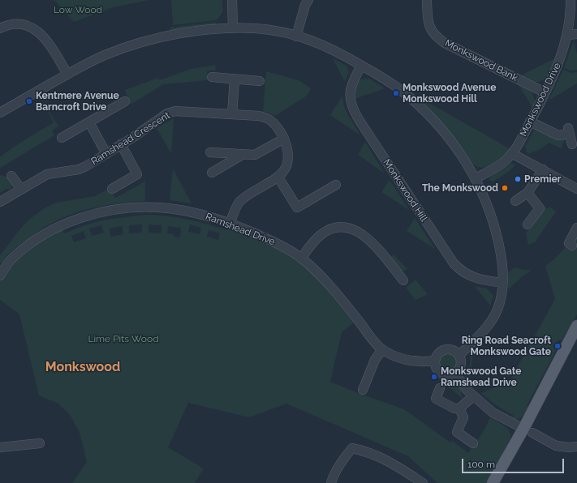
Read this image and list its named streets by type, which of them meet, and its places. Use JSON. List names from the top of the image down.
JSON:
{
  "streets": {
    "street": [
      "Monkswood Bank",
      "Monkswood Drive",
      "Ramshead Crescent",
      "Monkswood Hill",
      "Ramshead Drive"
    ]
  },
  "crossings": [
    ["Monkswood Bank", "Monkswood Drive"],
    ["Ramshead Crescent", "Ramshead Drive"]
  ],
  "districts": ["Monkswood"],
  "parks": ["Low Wood", "Lime Pits Wood"],
  "places": [
    "Monkswood Avenue Monkswood Hill",
    "Kentmere Avenue Barncroft Drive",
    "Premier",
    "The Monkswood",
    "Ring Road Seacroft Monkswood Gate",
    "Monkswood Gate Ramshead Drive"
  ],
  "scale_bar": "100 m"
}
